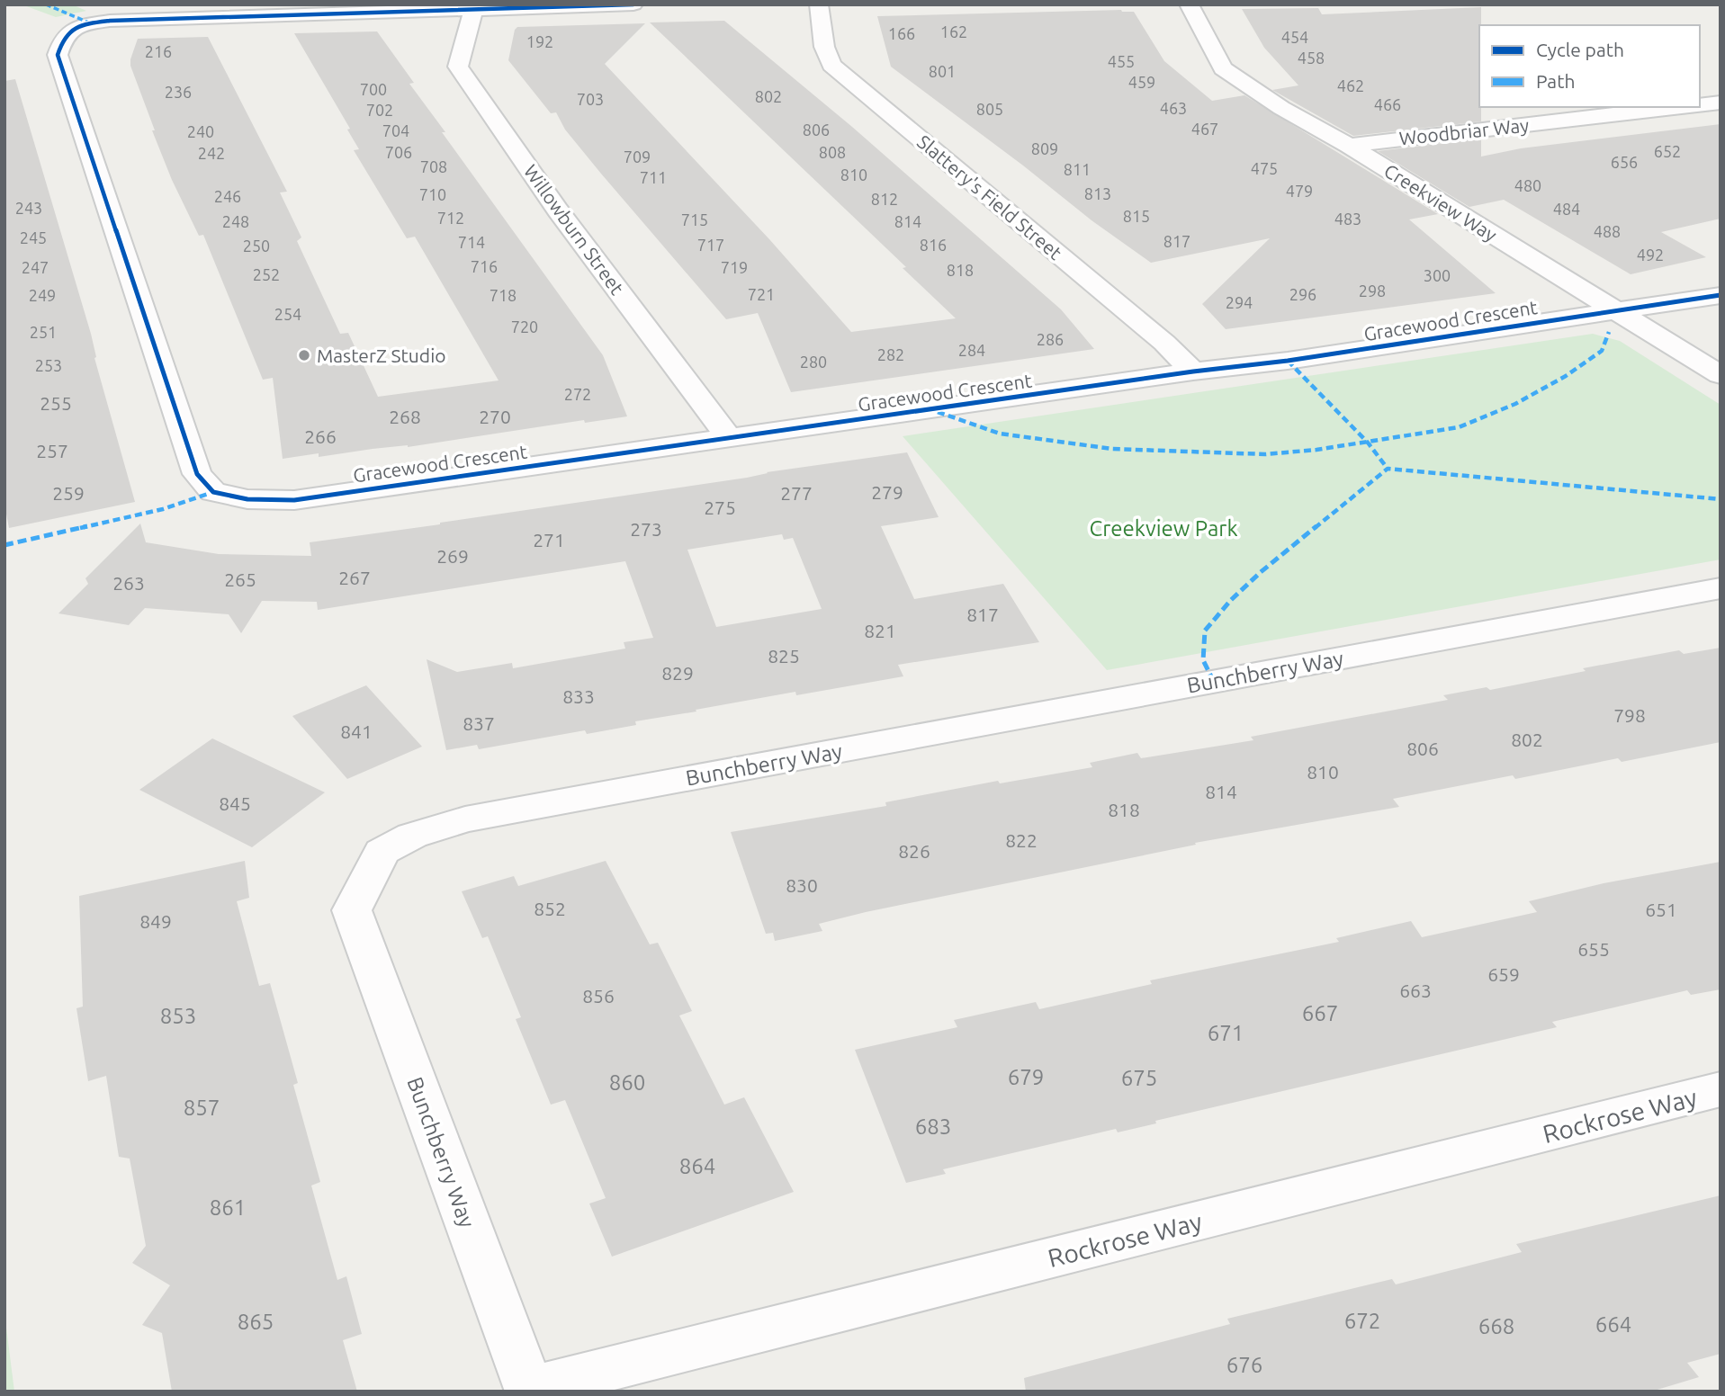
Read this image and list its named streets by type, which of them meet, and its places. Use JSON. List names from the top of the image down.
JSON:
{
  "streets": {
    "street": [
      "Woodbriar Way",
      "Slattery's Field Street",
      "Creekview Way",
      "Willowburn Street",
      "Gracewood Crescent",
      "Bunchberry Way",
      "Rockrose Way"
    ]
  },
  "crossings": [
    ["Woodbriar Way", "Creekview Way"],
    ["Slattery's Field Street", "Gracewood Crescent"],
    ["Creekview Way", "Gracewood Crescent"],
    ["Willowburn Street", "Gracewood Crescent"],
    ["Bunchberry Way", "Rockrose Way"]
  ],
  "parks": ["Creekview Park"],
  "places": ["MasterZ Studio"],
  "house_numbers": [
    "162",
    "166",
    "454",
    "192",
    "216",
    "458",
    "455",
    "801",
    "459",
    "462",
    "700",
    "236",
    "802",
    "703",
    "466",
    "463",
    "805",
    "702",
    "467",
    "806",
    "704",
    "240",
    "809",
    "652",
    "706",
    "808",
    "242",
    "709",
    "656",
    "708",
    "475",
    "811",
    "810",
    "711",
    "480",
    "479",
    "813",
    "710",
    "246",
    "812",
    "243",
    "484",
    "815",
    "712",
    "483",
    "715",
    "248",
    "814",
    "488",
    "245",
    "817",
    "714",
    "717",
    "816",
    "250",
    "492",
    "716",
    "247",
    "719",
    "818",
    "252",
    "300",
    "298",
    "721",
    "296",
    "249",
    "718",
    "294",
    "254",
    "720",
    "251",
    "286",
    "284",
    "282",
    "280",
    "253",
    "272",
    "255",
    "268",
    "270",
    "266",
    "257",
    "279",
    "259",
    "277",
    "275",
    "273",
    "271",
    "269",
    "267",
    "265",
    "263",
    "817",
    "821",
    "825",
    "829",
    "833",
    "798",
    "837",
    "841",
    "802",
    "806",
    "810",
    "814",
    "845",
    "818",
    "822",
    "826",
    "830",
    "852",
    "651",
    "849",
    "655",
    "659",
    "663",
    "856",
    "667",
    "853",
    "671",
    "679",
    "675",
    "860",
    "857",
    "683",
    "864",
    "861",
    "672",
    "865",
    "664",
    "668",
    "676"
  ],
  "legend": ["Cycle path", "Path"]
}
